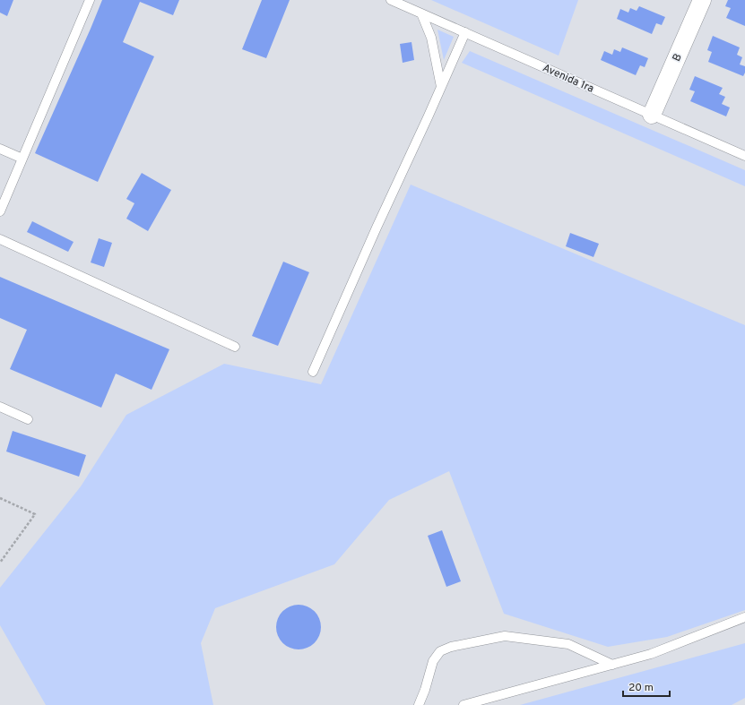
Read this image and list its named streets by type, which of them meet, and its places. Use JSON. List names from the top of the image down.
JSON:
{
  "streets": {
    "street": ["B"],
    "lane": ["Avenida 1ra"]
  },
  "crossings": [
    ["B", "Avenida 1ra"]
  ],
  "scale_bar": "20 m"
}
